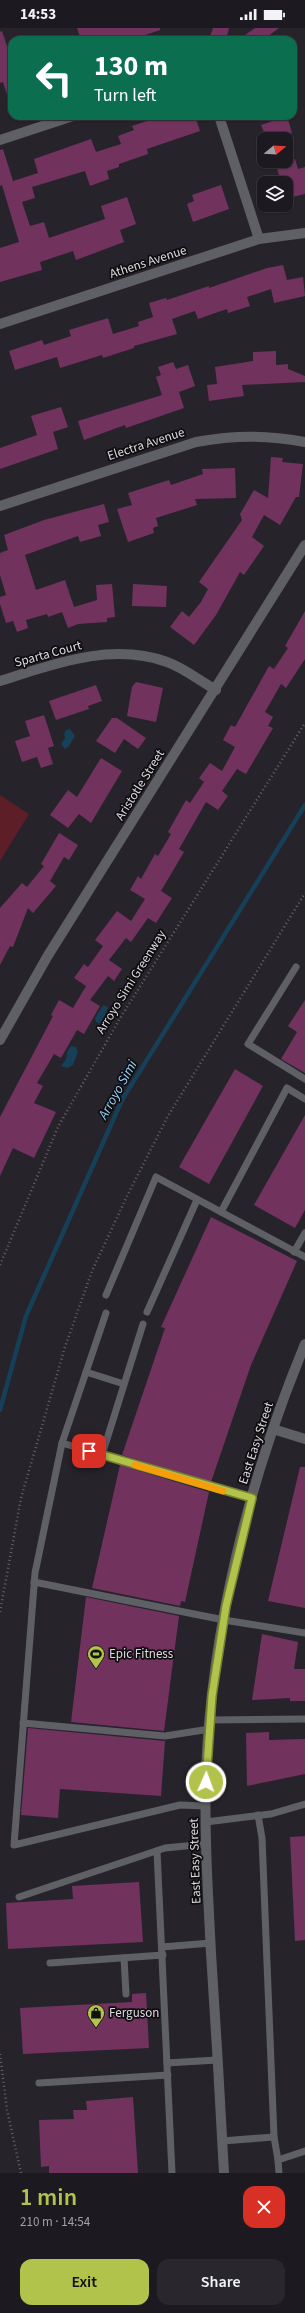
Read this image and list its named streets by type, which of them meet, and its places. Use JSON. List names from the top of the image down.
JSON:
{
  "streets": {
    "street": [
      "Athens Avenue",
      "Electra Avenue",
      "Sparta Court",
      "Aristotle Street",
      "East Easy Street"
    ],
    "path": ["Arroyo Simi Greenway"]
  },
  "crossings": [
    ["Sparta Court", "Aristotle Street"]
  ],
  "water": ["Arroyo Simi"],
  "places": {
    "sports": ["Epic Fitness"],
    "shop": ["Ferguson"]
  },
  "north": "right",
  "page": {
    "status": "14:53",
    "turn": ["130 m", "Turn left"],
    "heading": ["1 min", "210 m · 14:54"],
    "buttons": ["Exit", "Share"]
  }
}
